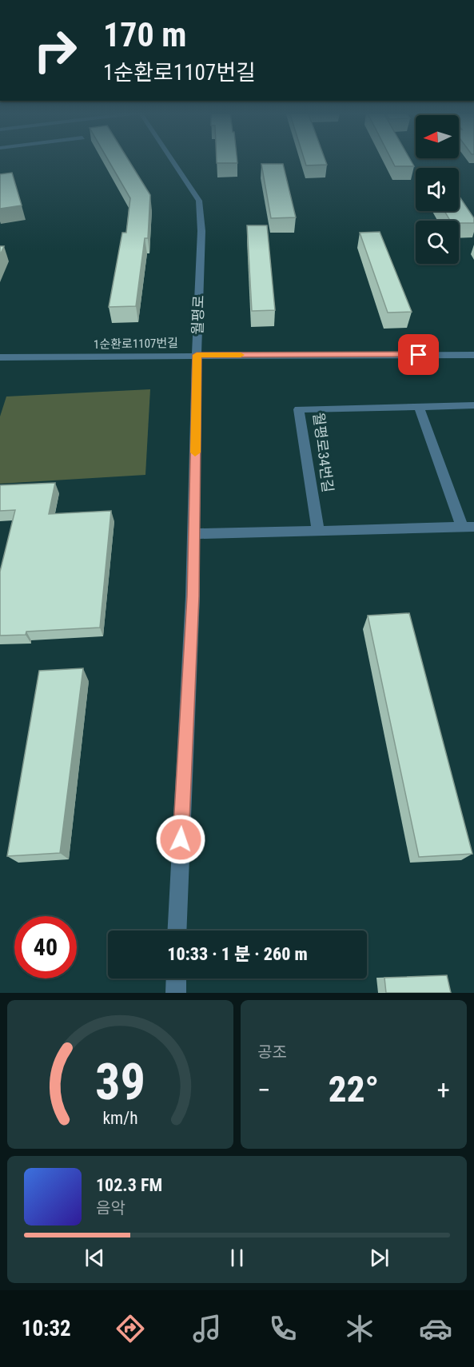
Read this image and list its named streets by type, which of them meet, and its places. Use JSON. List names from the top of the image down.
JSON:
{
  "streets": {
    "street": ["월평로", "1순환로1107번길", "월평로34번길"]
  },
  "crossings": [
    ["월평로", "1순환로1107번길"]
  ],
  "north": "left",
  "page": {
    "turn": ["170 m", "1순환로1107번길"],
    "limit": "40",
    "trip": "10:33 · 1 분 · 260 m",
    "tile": "공조",
    "heat": ["−", "22°", "+"],
    "song": ["102.3 FM", "음악"],
    "tabs": "10:32",
    "gauge": ["39", "km/h"]
  }
}
